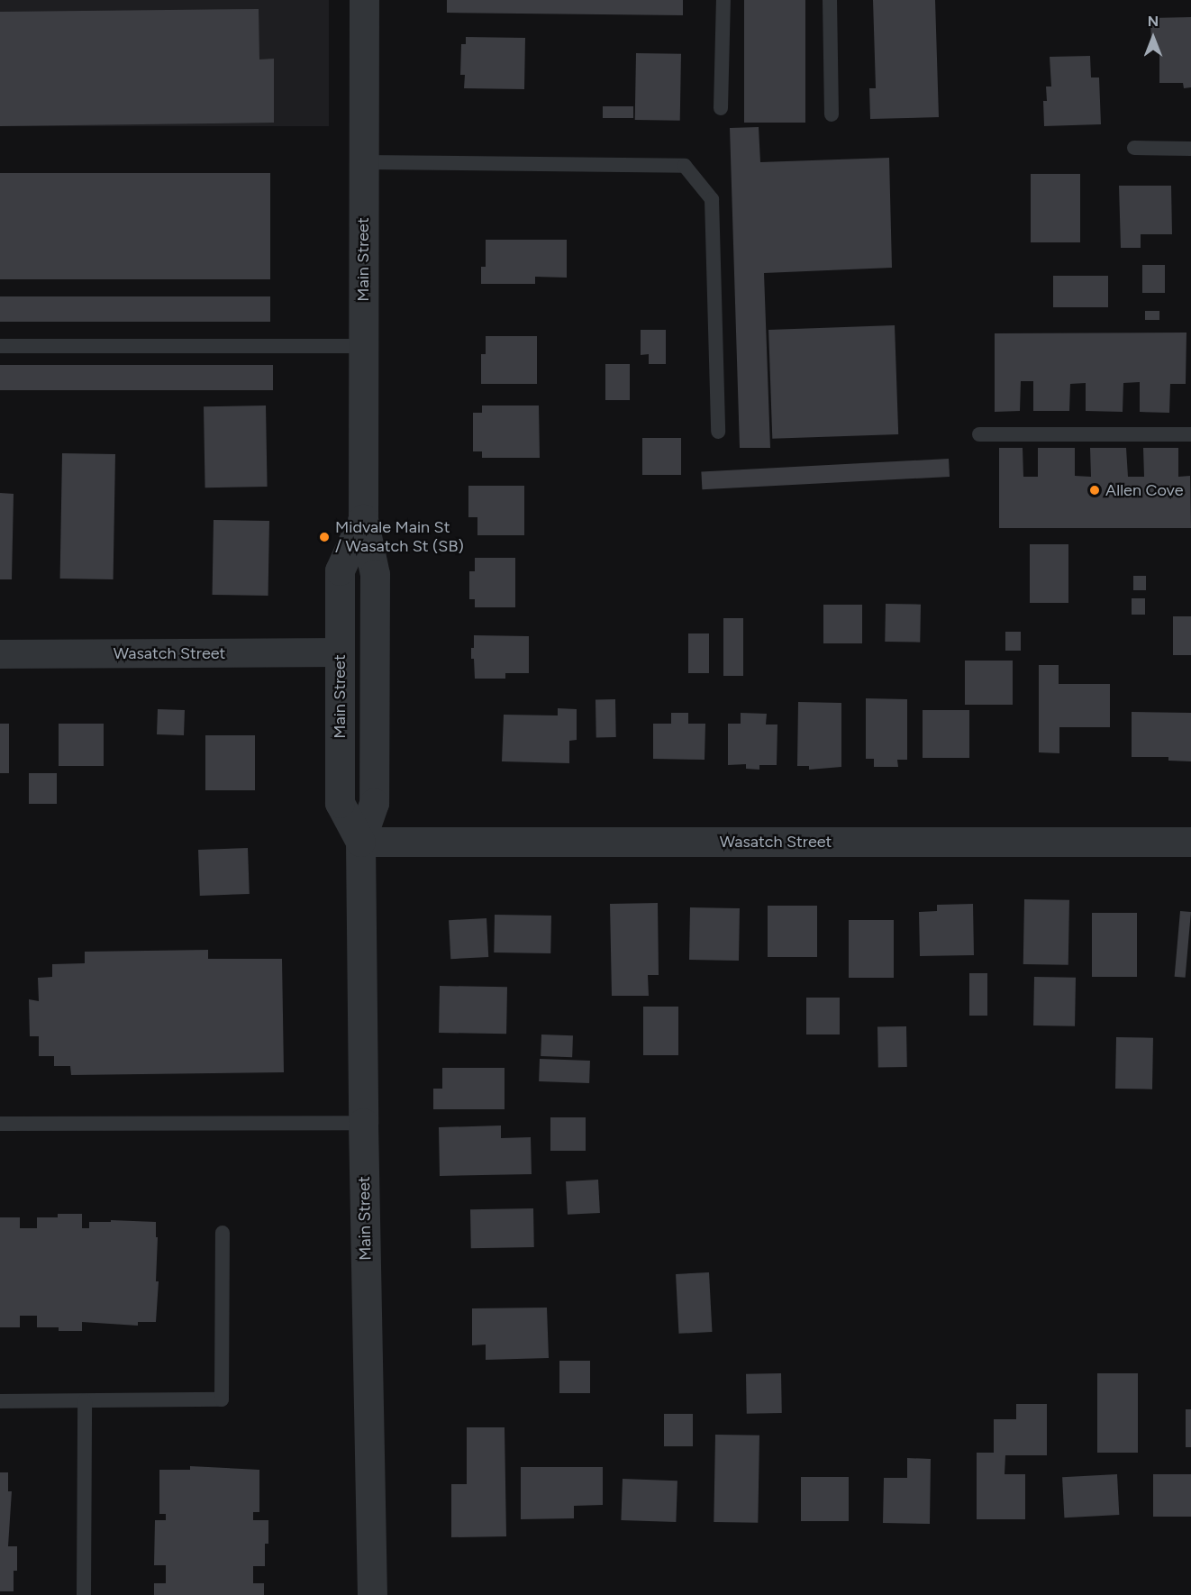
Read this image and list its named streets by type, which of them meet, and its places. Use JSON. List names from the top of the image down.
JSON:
{
  "streets": {
    "street": ["Main Street", "Wasatch Street"]
  },
  "crossings": [
    ["Main Street", "Wasatch Street"]
  ],
  "places": ["Allen Cove", "Midvale Main St / Wasatch St (SB)"],
  "north": "top"
}
